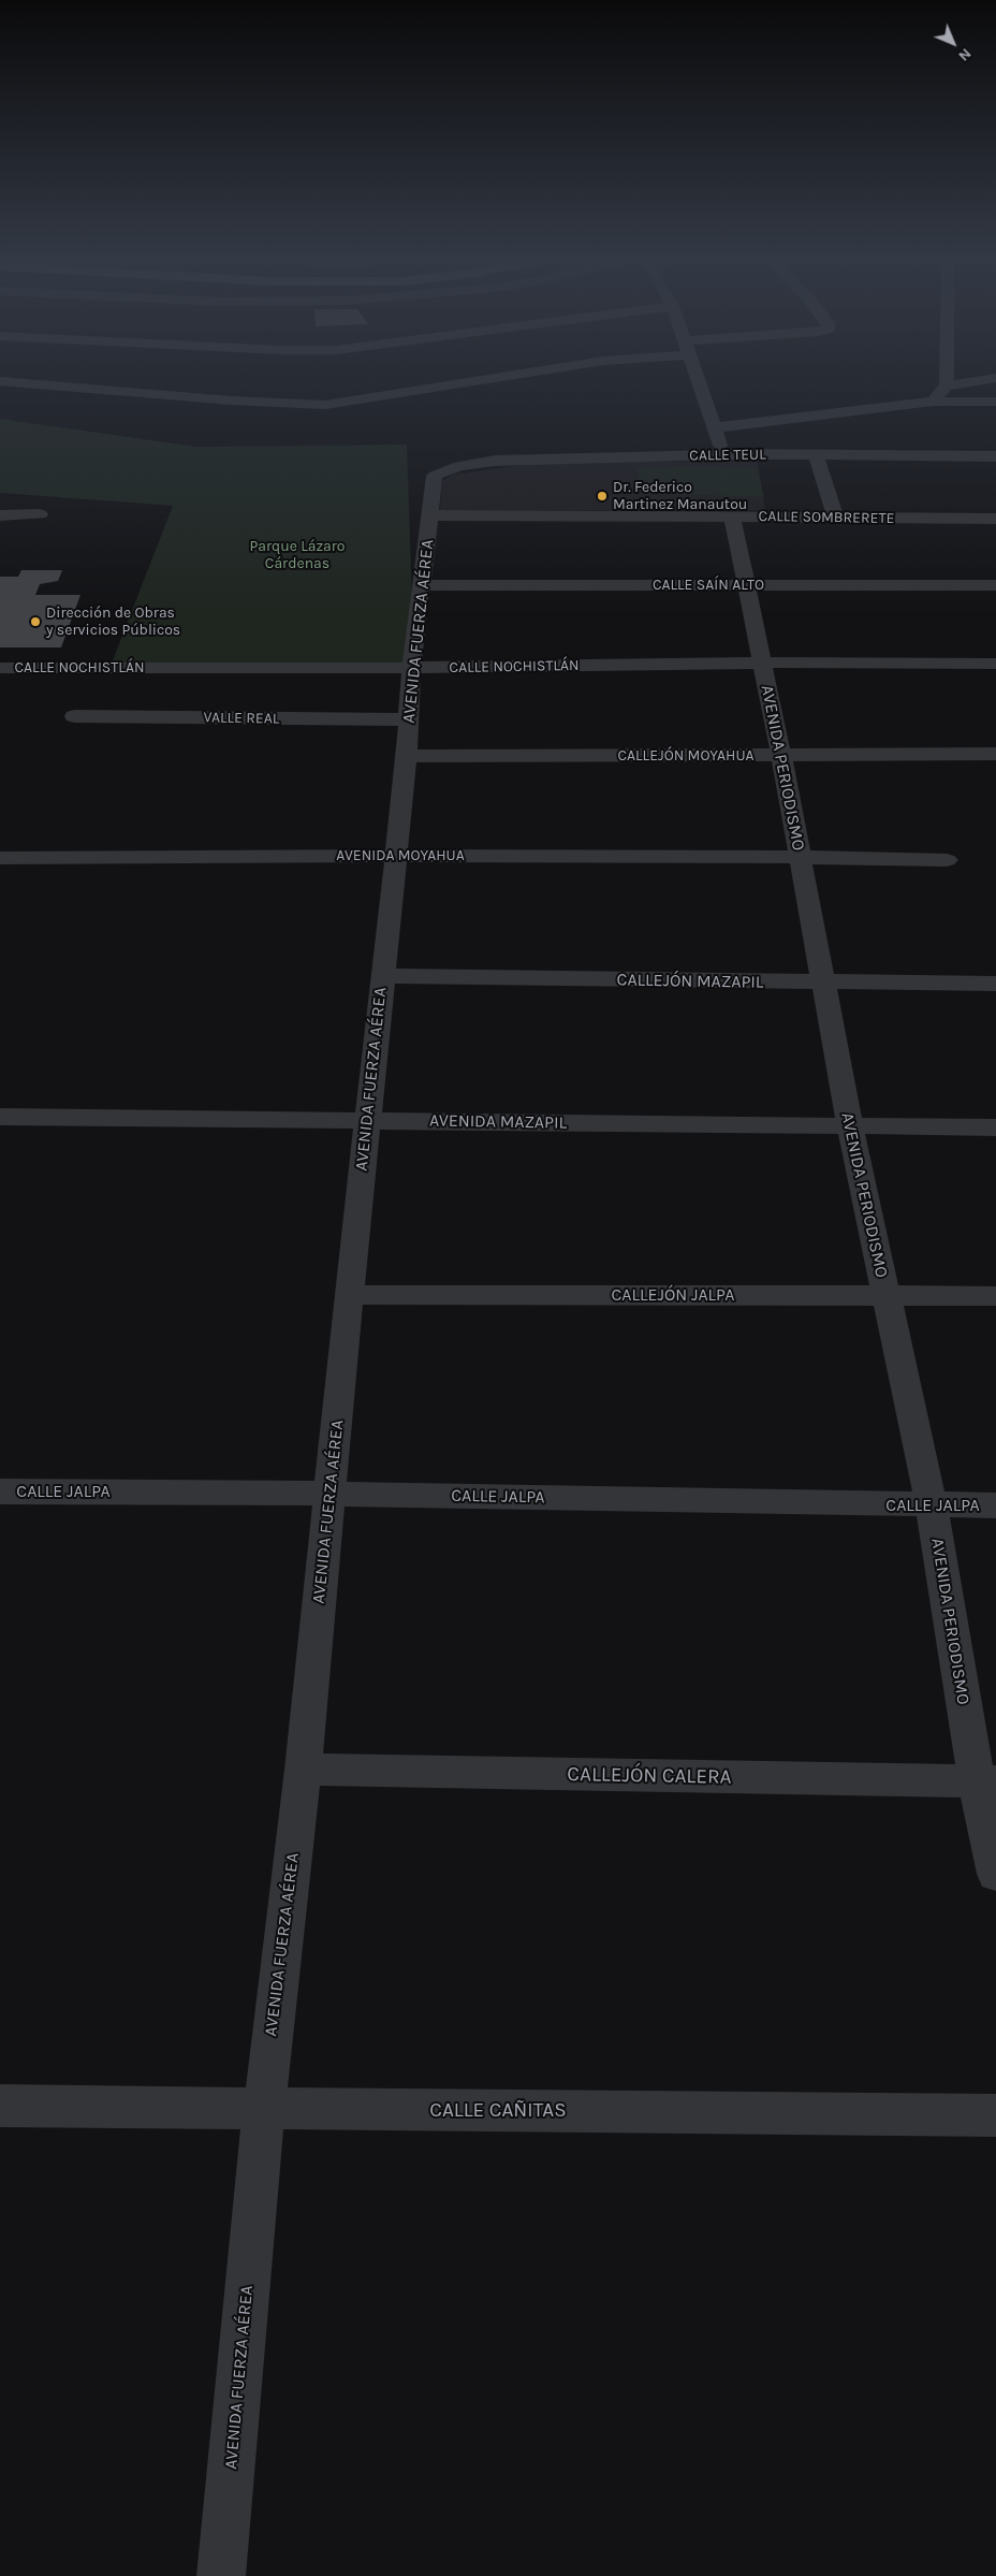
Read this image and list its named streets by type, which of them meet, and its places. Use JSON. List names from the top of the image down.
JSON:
{
  "streets": {
    "street": [
      "CALLE TEUL",
      "CALLE SOMBRERETE",
      "CALLE SAÍN ALTO",
      "AVENIDA FUERZA AÉREA",
      "CALLE NOCHISTLÁN",
      "VALLE REAL",
      "CALLEJÓN MOYAHUA",
      "AVENIDA PERIODISMO",
      "AVENIDA MOYAHUA",
      "CALLEJÓN MAZAPIL",
      "AVENIDA MAZAPIL",
      "CALLEJÓN JALPA",
      "CALLE JALPA",
      "CALLEJÓN CALERA",
      "CALLE CAÑITAS"
    ]
  },
  "crossings": [
    ["CALLE TEUL", "AVENIDA FUERZA AÉREA"],
    ["CALLE SOMBRERETE", "AVENIDA FUERZA AÉREA"],
    ["CALLE SOMBRERETE", "AVENIDA PERIODISMO"],
    ["CALLE SAÍN ALTO", "AVENIDA FUERZA AÉREA"],
    ["CALLE SAÍN ALTO", "AVENIDA PERIODISMO"],
    ["AVENIDA FUERZA AÉREA", "CALLE NOCHISTLÁN"],
    ["AVENIDA FUERZA AÉREA", "VALLE REAL"],
    ["AVENIDA FUERZA AÉREA", "CALLEJÓN MOYAHUA"],
    ["AVENIDA FUERZA AÉREA", "AVENIDA MOYAHUA"],
    ["AVENIDA FUERZA AÉREA", "CALLEJÓN MAZAPIL"],
    ["AVENIDA FUERZA AÉREA", "AVENIDA MAZAPIL"],
    ["AVENIDA FUERZA AÉREA", "CALLEJÓN JALPA"],
    ["AVENIDA FUERZA AÉREA", "CALLE JALPA"],
    ["AVENIDA FUERZA AÉREA", "CALLEJÓN CALERA"],
    ["AVENIDA FUERZA AÉREA", "CALLE CAÑITAS"],
    ["CALLE NOCHISTLÁN", "AVENIDA PERIODISMO"],
    ["CALLEJÓN MOYAHUA", "AVENIDA PERIODISMO"],
    ["AVENIDA PERIODISMO", "AVENIDA MOYAHUA"],
    ["AVENIDA PERIODISMO", "CALLEJÓN MAZAPIL"],
    ["AVENIDA PERIODISMO", "AVENIDA MAZAPIL"],
    ["AVENIDA PERIODISMO", "CALLEJÓN JALPA"],
    ["AVENIDA PERIODISMO", "CALLE JALPA"],
    ["AVENIDA PERIODISMO", "CALLEJÓN CALERA"]
  ],
  "parks": ["Parque Lázaro Cárdenas"],
  "places": ["Dr. Federico Martinez Manautou", "Dirección de Obras y servicios Públicos"],
  "north": "bottom right"
}
